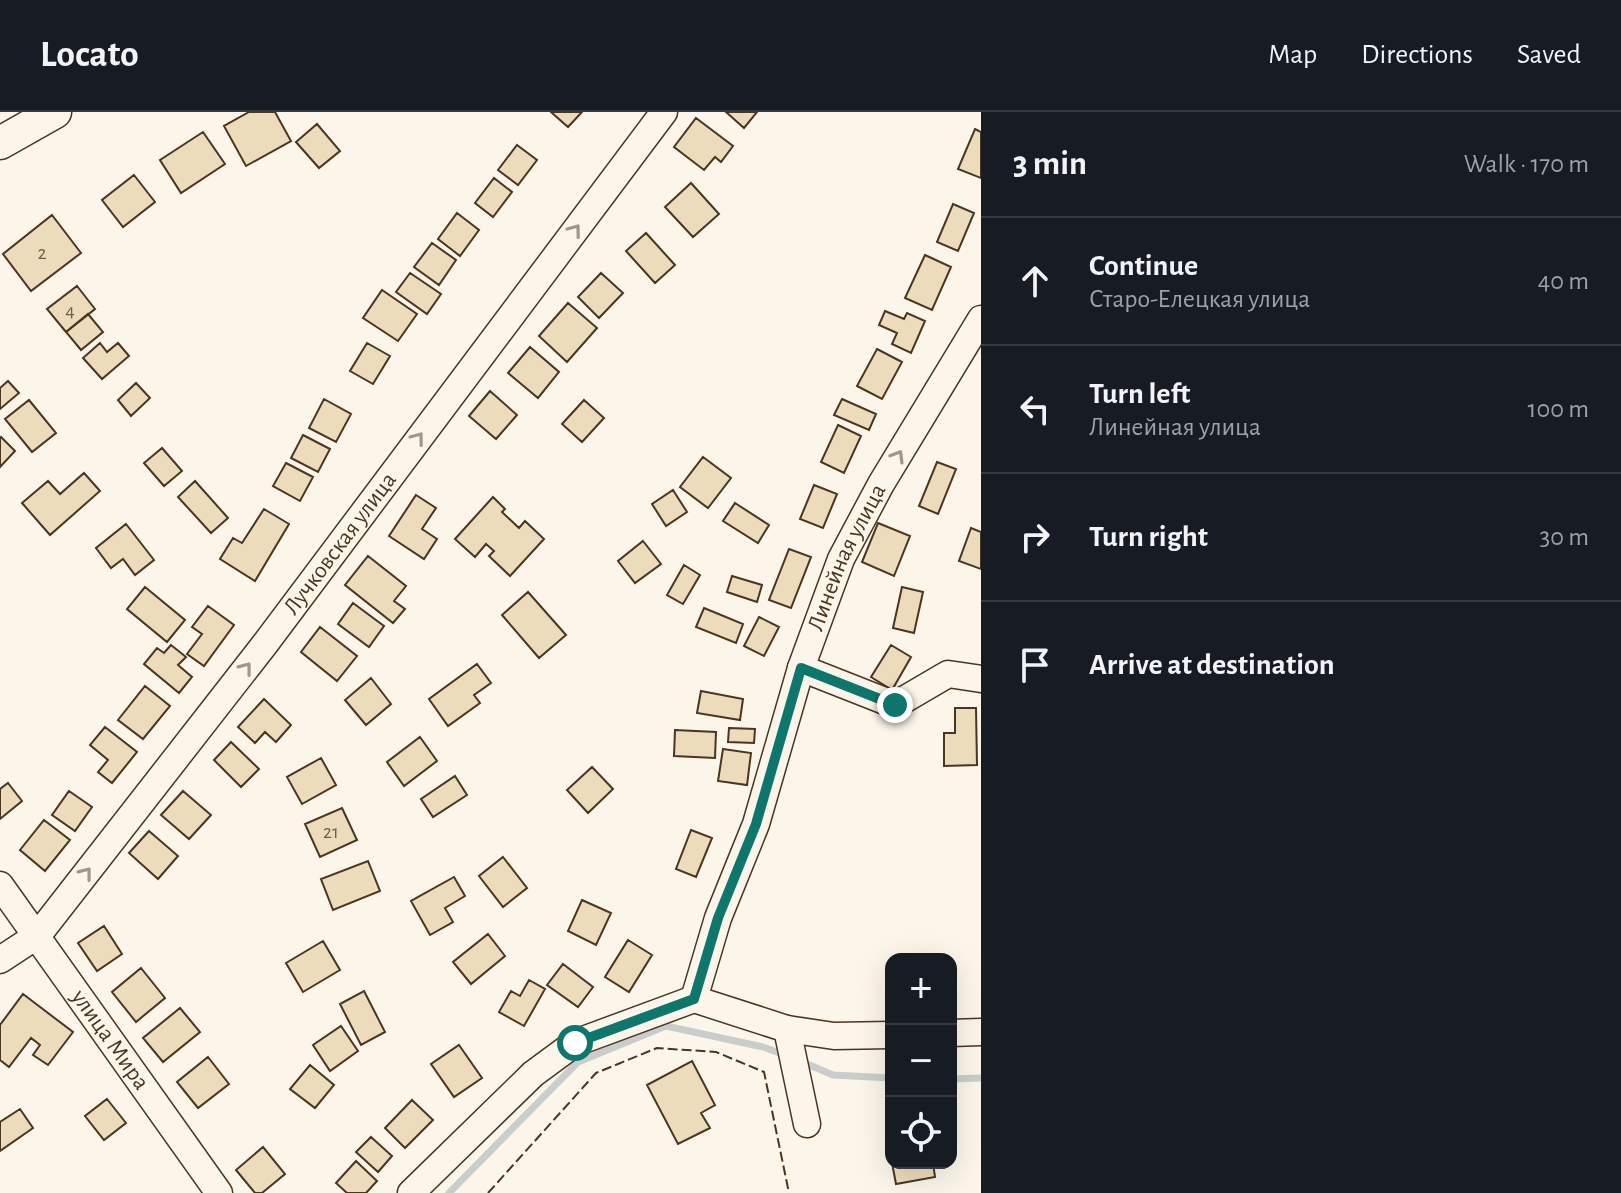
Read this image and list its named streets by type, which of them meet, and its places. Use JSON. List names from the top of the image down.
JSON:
{
  "streets": {
    "street": ["Лучковская улица", "Линейная улица", "улица Мира"]
  },
  "crossings": [
    ["Лучковская улица", "улица Мира"]
  ],
  "one_way": ["Лучковская улица", "Линейная улица"],
  "house_numbers": ["2", "4", "21"],
  "page": {
    "header": "Locato",
    "nav": ["Map", "Directions", "Saved"],
    "heading": ["3 min", "Walk · 170 m"],
    "list": [
      ["Continue", "Старо-Елецкая улица", "40 m"],
      ["Turn left", "Линейная улица", "100 m"],
      ["Turn right", "30 m"],
      "Arrive at destination"
    ],
    "map_buttons": ["+", "−"]
  }
}
